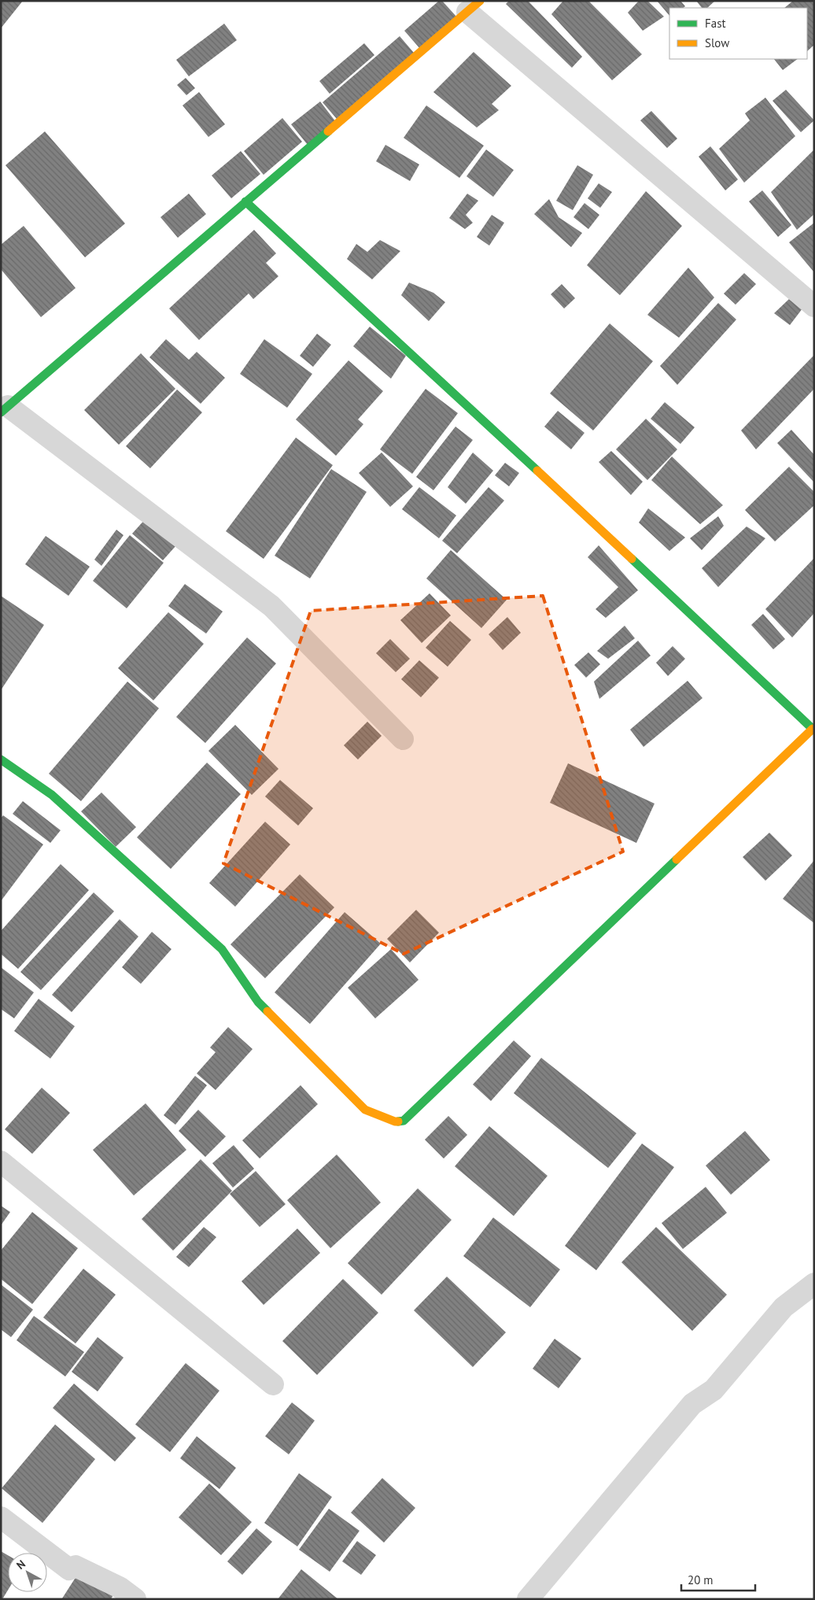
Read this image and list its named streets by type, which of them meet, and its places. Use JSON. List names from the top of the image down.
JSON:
{
  "legend": ["Fast", "Slow"],
  "scale_bar": "20 m",
  "north": "top left"
}
